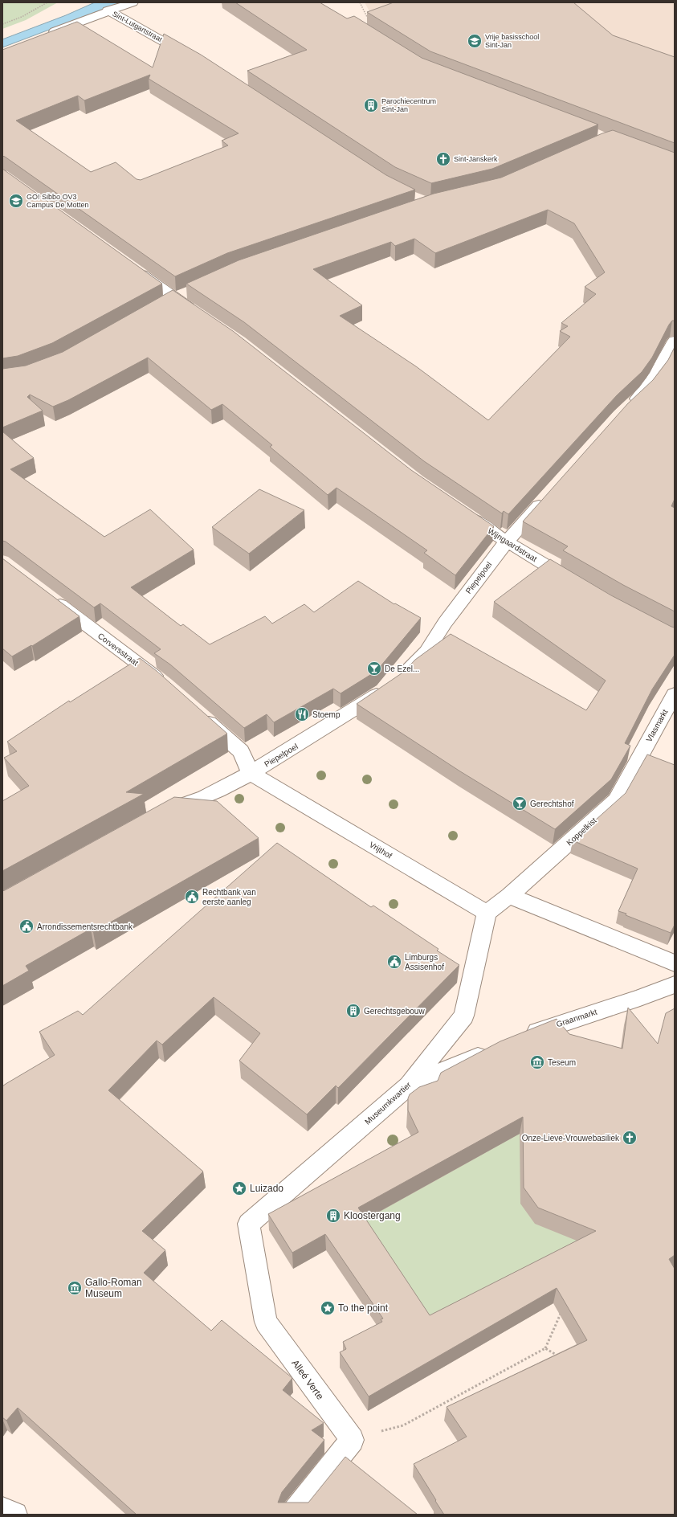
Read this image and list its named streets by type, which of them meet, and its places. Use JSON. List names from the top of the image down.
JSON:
{
  "streets": {
    "street": [
      "Sint-Lutgartstraat",
      "Wijngaardstraat",
      "Piepelpoel",
      "Corversstraat",
      "Vlasmarkt",
      "Koppelkist",
      "Vrijthof",
      "Graanmarkt",
      "Museumkwartier",
      "Alleé Verte"
    ]
  },
  "crossings": [
    ["Wijngaardstraat", "Piepelpoel"],
    ["Piepelpoel", "Vrijthof"],
    ["Vlasmarkt", "Koppelkist"],
    ["Vrijthof", "Museumkwartier"],
    ["Museumkwartier", "Alleé Verte"]
  ],
  "places": {
    "school or university": ["Vrije basisschool Sint-Jan", "GO! Sibbo OV3 Campus De Motten"],
    "building": ["Parochiecentrum Sint-Jan", "Gerechtsgebouw", "Kloostergang"],
    "church": ["Sint-Janskerk", "Onze-Lieve-Vrouwebasiliek"],
    "bar": ["De Ezel...", "Gerechtshof"],
    "restaurant": ["Stoemp"],
    "public building": ["Rechtbank van eerste aanleg", "Arrondissementsrechtbank", "Limburgs Assisenhof"],
    "museum": ["Teseum", "Gallo-Roman Museum"],
    "place": ["Luizado", "To the point"]
  }
}
